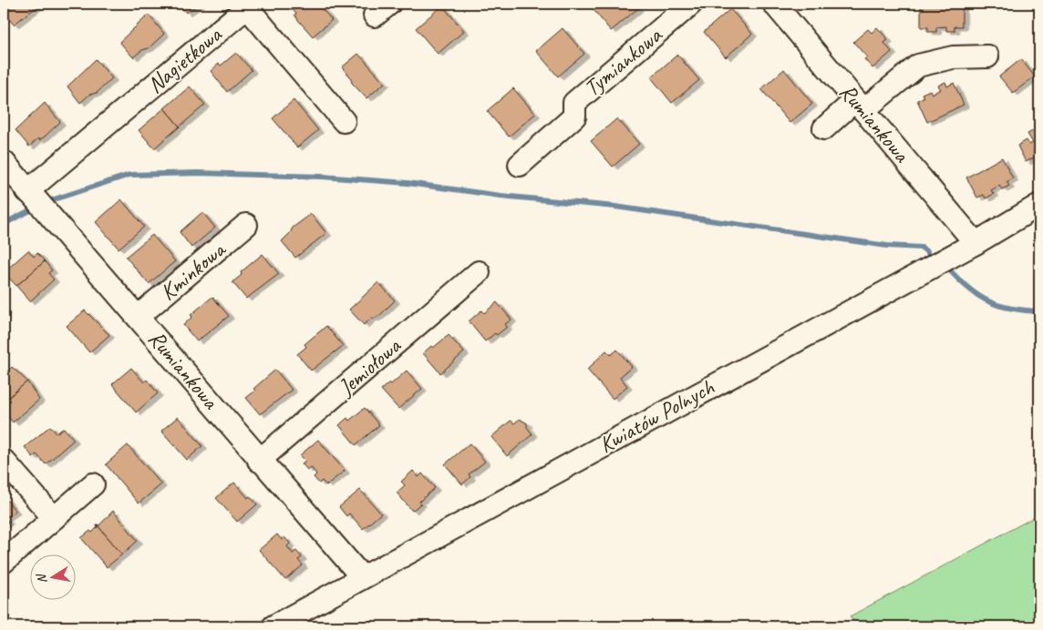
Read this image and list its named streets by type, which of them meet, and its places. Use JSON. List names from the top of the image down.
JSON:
{
  "streets": {
    "street": [
      "Nagietkowa",
      "Tymiankowa",
      "Rumiankowa",
      "Kminkowa",
      "Jemiołowa",
      "Kwiatów Polnych"
    ]
  },
  "crossings": [
    ["Nagietkowa", "Rumiankowa"],
    ["Rumiankowa", "Kminkowa"],
    ["Rumiankowa", "Jemiołowa"],
    ["Rumiankowa", "Kwiatów Polnych"]
  ],
  "north": "left"
}
